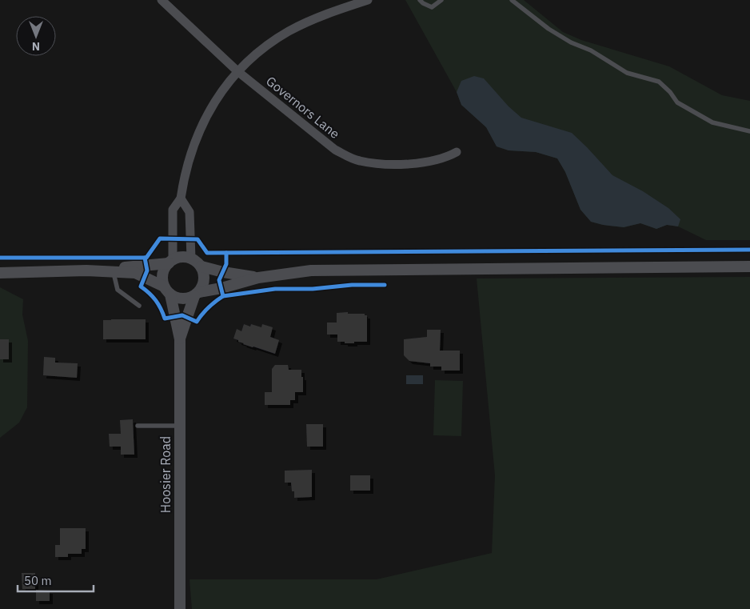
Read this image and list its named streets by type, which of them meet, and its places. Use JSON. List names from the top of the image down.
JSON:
{
  "streets": {
    "street": ["Governors Lane", "Hoosier Road"]
  },
  "scale_bar": "50 m",
  "north": "bottom"
}
